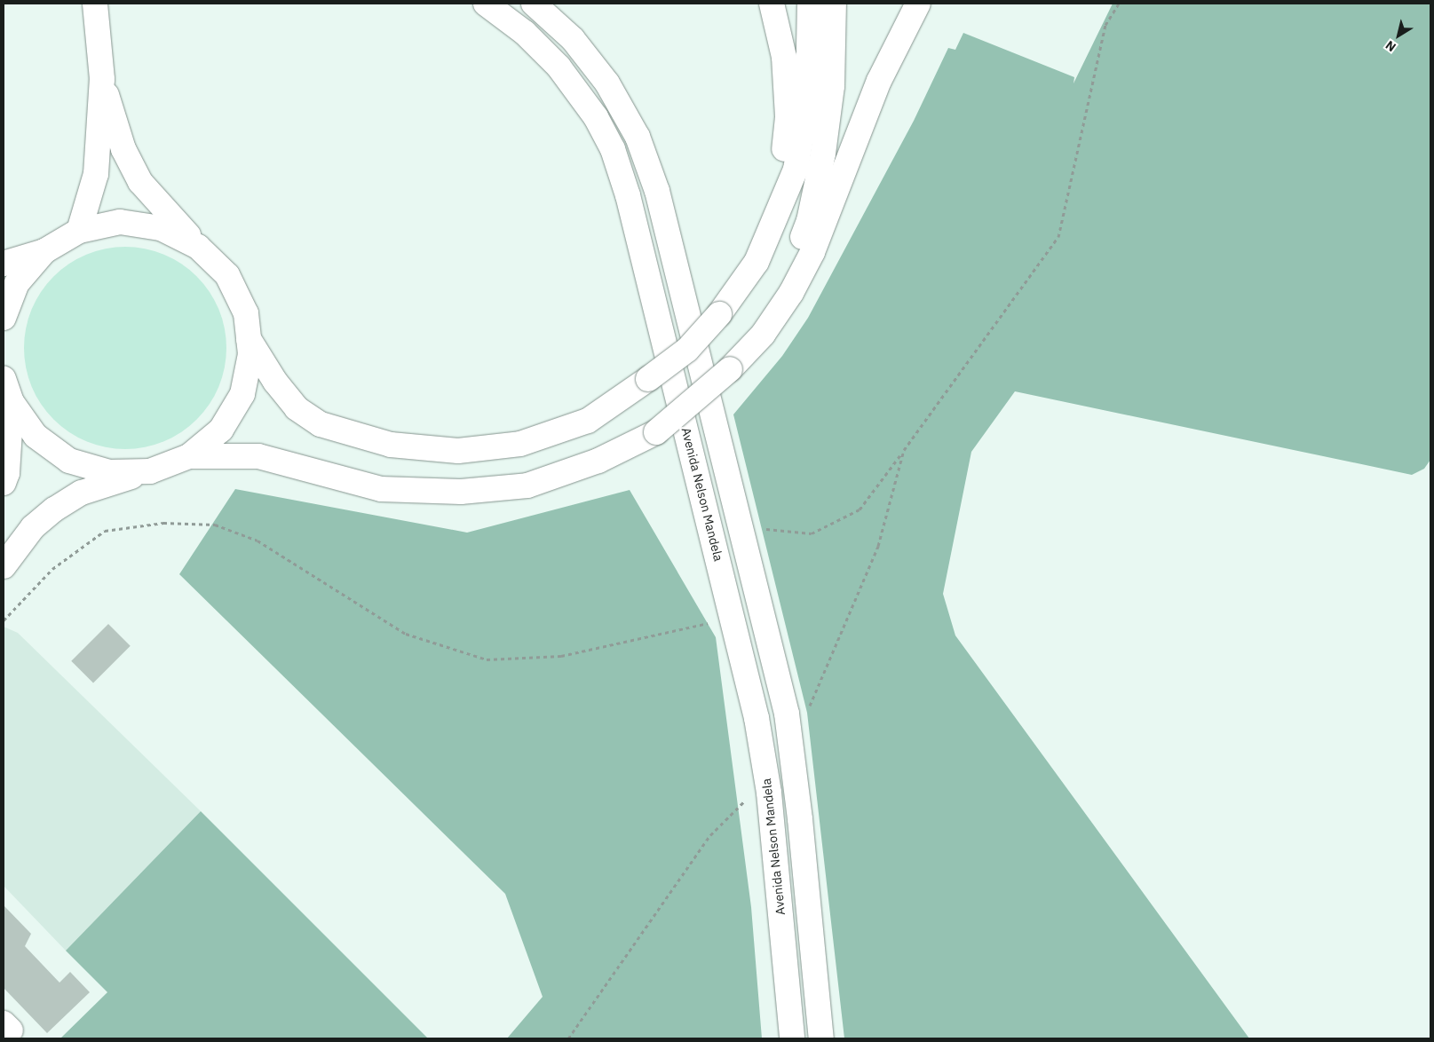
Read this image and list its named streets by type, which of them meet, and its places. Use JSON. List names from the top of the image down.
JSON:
{
  "streets": {
    "main road": ["Avenida Nelson Mandela"]
  },
  "north": "bottom left"
}
